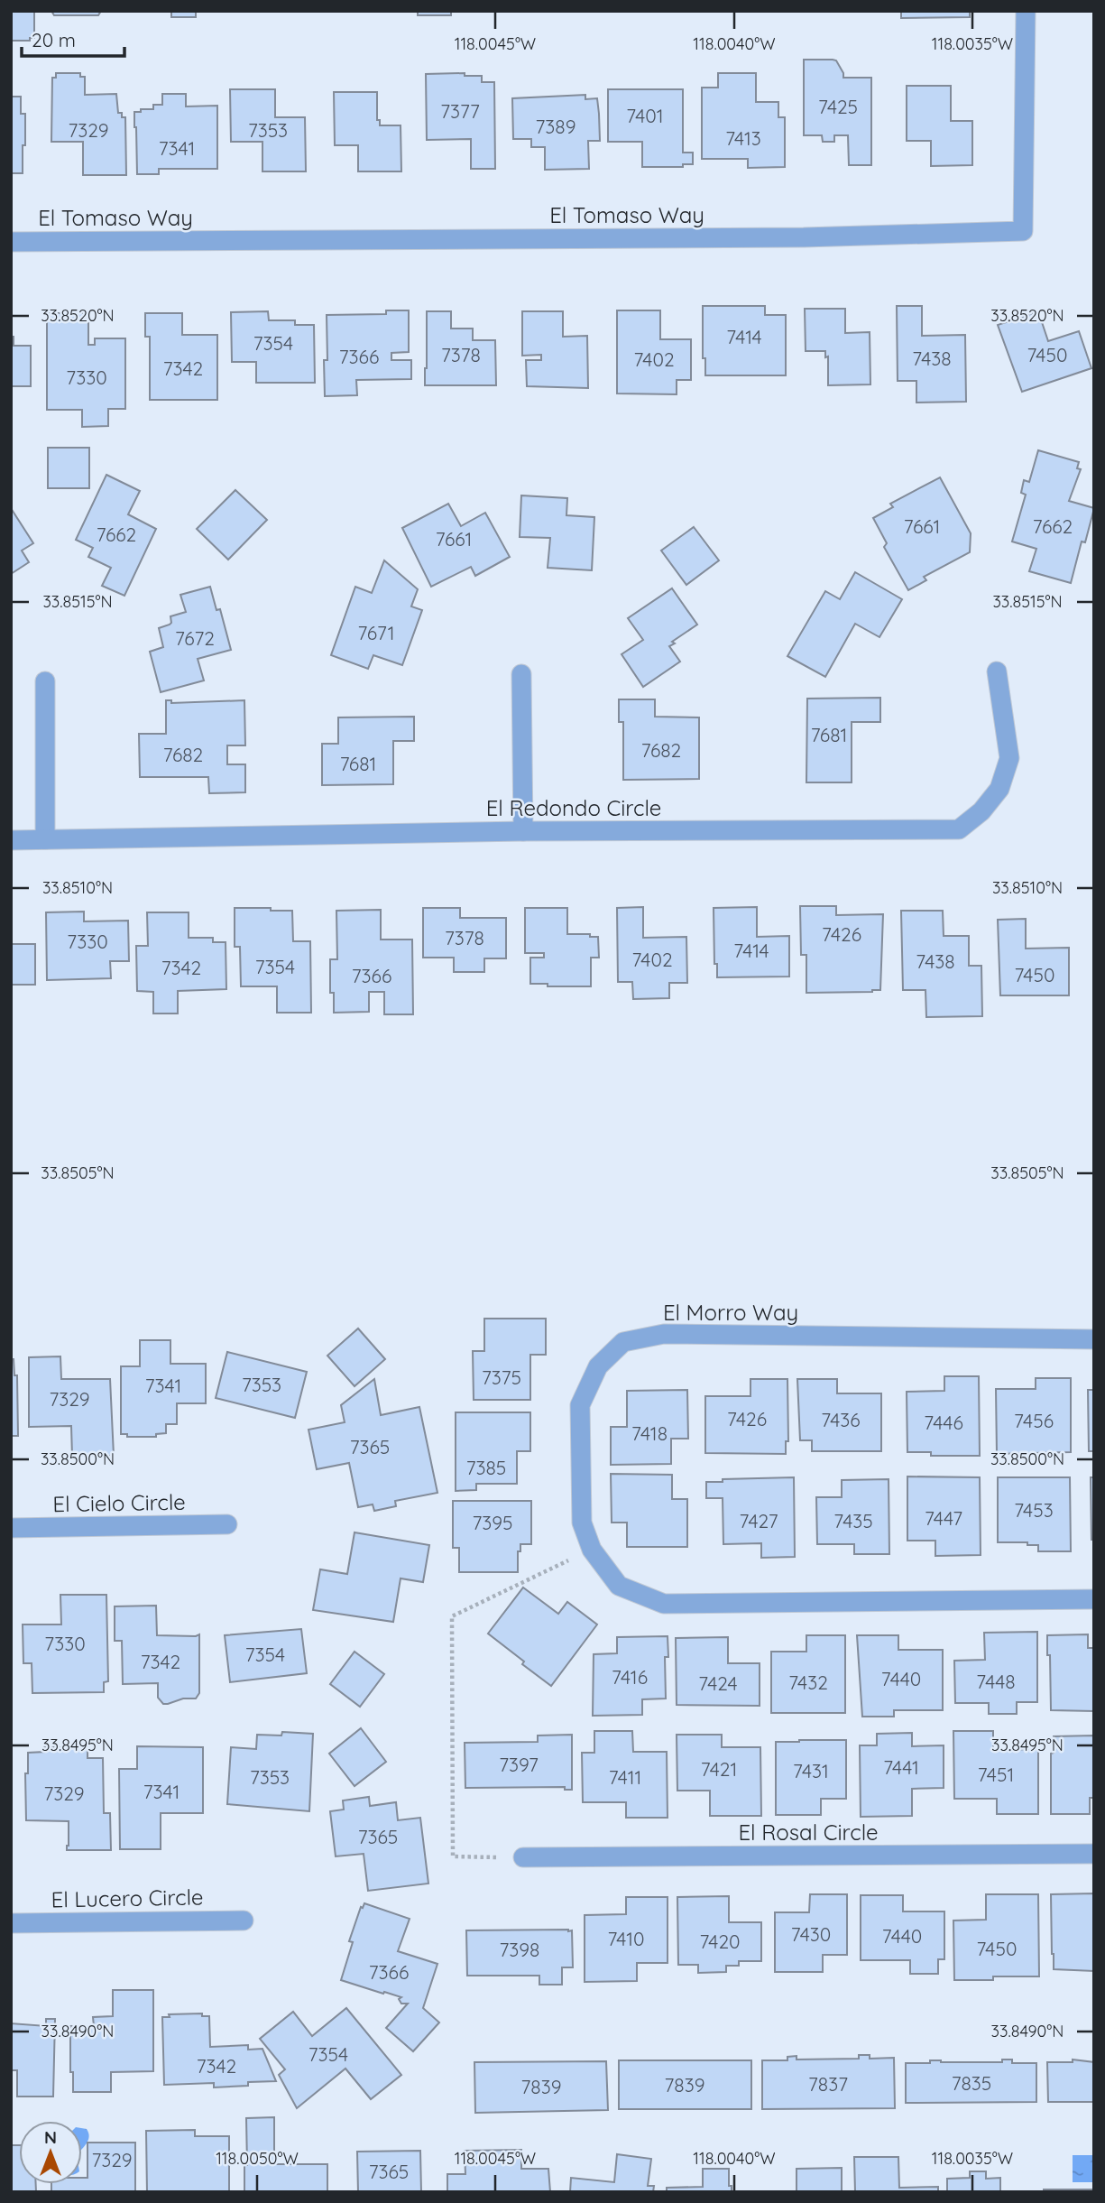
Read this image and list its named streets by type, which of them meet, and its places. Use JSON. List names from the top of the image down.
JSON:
{
  "streets": {
    "street": [
      "El Tomaso Way",
      "El Redondo Circle",
      "El Morro Way",
      "El Cielo Circle",
      "El Rosal Circle",
      "El Lucero Circle"
    ]
  },
  "house_numbers": [
    "7425",
    "7377",
    "7401",
    "7389",
    "7329",
    "7353",
    "7413",
    "7341",
    "7414",
    "7354",
    "7378",
    "7450",
    "7366",
    "7438",
    "7402",
    "7342",
    "7330",
    "7661",
    "7662",
    "7662",
    "7661",
    "7671",
    "7672",
    "7681",
    "7682",
    "7682",
    "7681",
    "7426",
    "7378",
    "7330",
    "7414",
    "7402",
    "7438",
    "7354",
    "7342",
    "7450",
    "7366",
    "7375",
    "7353",
    "7341",
    "7329",
    "7426",
    "7436",
    "7456",
    "7446",
    "7418",
    "7365",
    "7385",
    "7453",
    "7447",
    "7427",
    "7435",
    "7395",
    "7330",
    "7354",
    "7342",
    "7416",
    "7440",
    "7448",
    "7432",
    "7424",
    "7397",
    "7441",
    "7421",
    "7431",
    "7451",
    "7353",
    "7411",
    "7341",
    "7329",
    "7365",
    "7430",
    "7440",
    "7410",
    "7420",
    "7450",
    "7398",
    "7366",
    "7354",
    "7342",
    "7835",
    "7837",
    "7839",
    "7839",
    "7329",
    "7365"
  ],
  "scale_bar": "20 m",
  "north": "top",
  "coordinates": [
    "118.0045°W",
    "118.0040°W",
    "118.0035°W",
    "33.8520°N",
    "33.8515°N",
    "33.8510°N",
    "33.8505°N",
    "33.8500°N",
    "33.8495°N",
    "33.8490°N",
    "118.0050°W"
  ]
}
